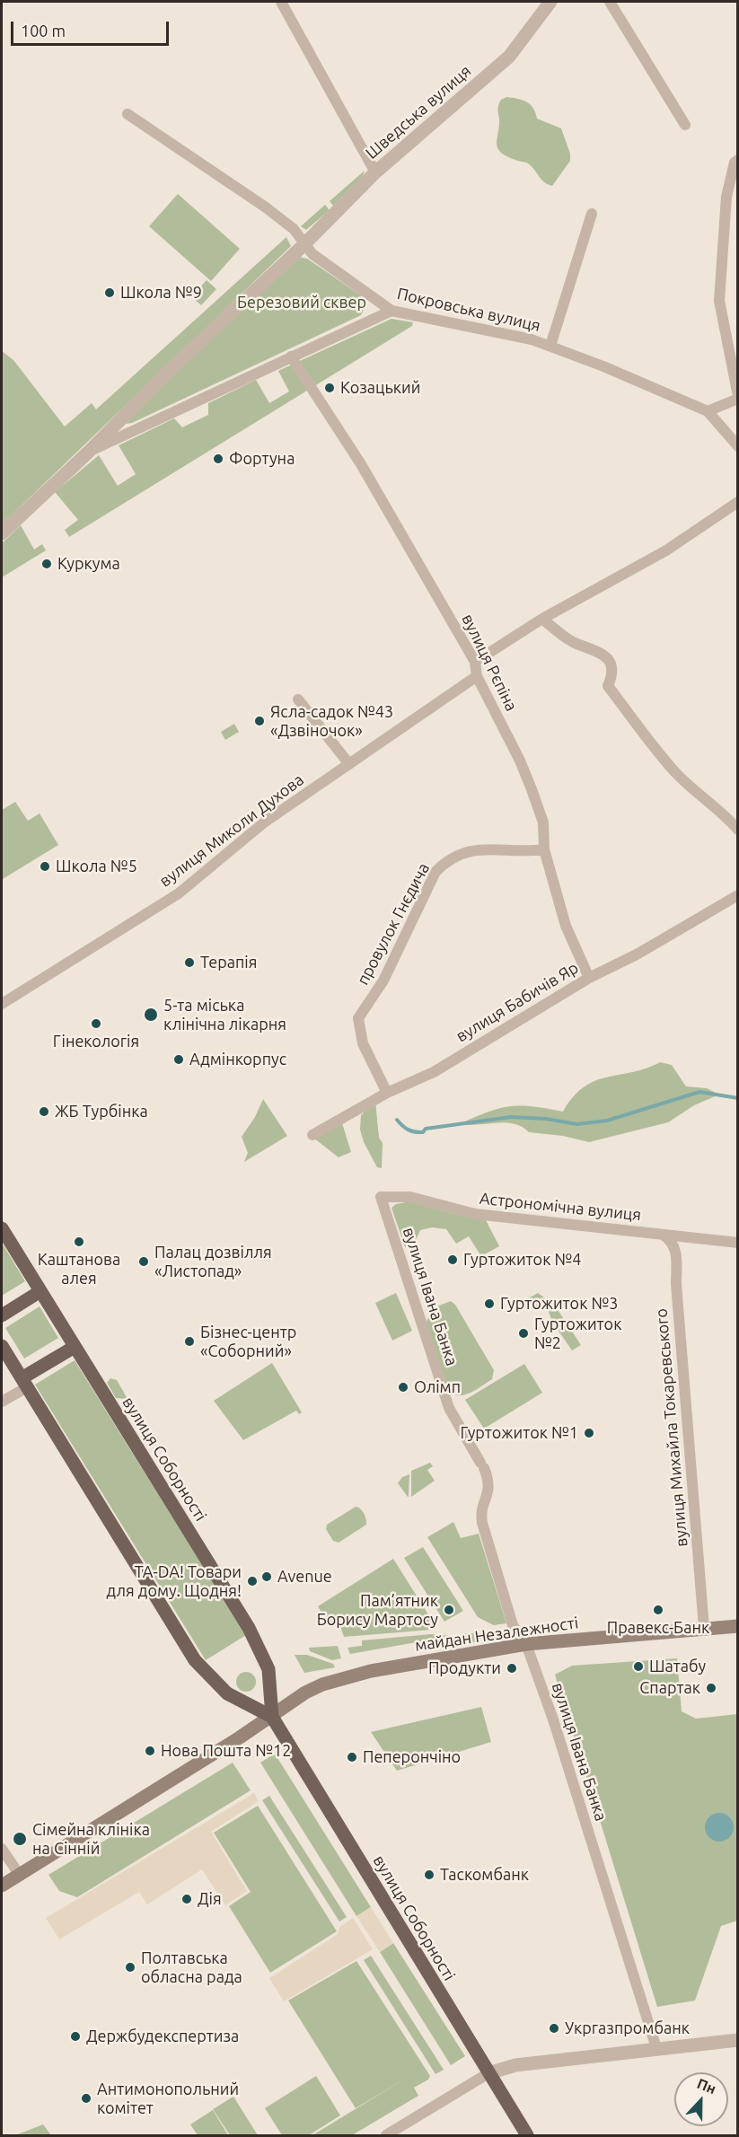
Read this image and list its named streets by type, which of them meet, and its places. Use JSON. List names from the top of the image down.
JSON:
{
  "streets": {
    "main road": ["вулиця Соборності", "майдан Незалежності"],
    "street": [
      "Шведська вулиця",
      "Покровська вулиця",
      "вулиця Рєпіна",
      "вулиця Миколи Духова",
      "провулок Гнєдича",
      "вулиця Бабичів Яр",
      "Астрономічна вулиця",
      "вулиця Івана Банка",
      "вулиця Михайла Токаревського"
    ]
  },
  "crossings": [
    ["Шведська вулиця", "Покровська вулиця"],
    ["Шведська вулиця", "вулиця Рєпіна"],
    ["вулиця Рєпіна", "вулиця Миколи Духова"],
    ["вулиця Рєпіна", "провулок Гнєдича"],
    ["вулиця Рєпіна", "вулиця Бабичів Яр"],
    ["провулок Гнєдича", "вулиця Бабичів Яр"],
    ["Астрономічна вулиця", "вулиця Івана Банка"],
    ["вулиця Івана Банка", "майдан Незалежності"],
    ["вулиця Михайла Токаревського", "майдан Незалежності"],
    ["вулиця Соборності", "майдан Незалежності"]
  ],
  "parks": ["Березовий сквер"],
  "places": [
    "Школа №9",
    "Козацький",
    "Фортуна",
    "Куркума",
    "Ясла-садок №43 «Дзвіночок»",
    "Школа №5",
    "Терапія",
    "5-та міська клінічна лікарня",
    "Гінекологія",
    "Адмінкорпус",
    "ЖБ Турбінка",
    "Каштанова алея",
    "Гуртожиток №4",
    "Палац дозвілля «Листопад»",
    "Гуртожиток №3",
    "Гуртожиток №2",
    "Бізнес-центр «Соборний»",
    "Олімп",
    "Гуртожиток №1",
    "Avenue",
    "TA-DA! Товари для дому. Щодня!",
    "Пам’ятник Борису Мартосу",
    "Правекс-Банк",
    "Шатабу",
    "Продукти",
    "Спартак",
    "Нова Пошта №12",
    "Пеперончіно",
    "Сімейна клініка на Сінній",
    "Таскомбанк",
    "Дія",
    "Полтавська обласна рада",
    "Укргазпромбанк",
    "Держбудекспертиза",
    "Антимонопольний комітет"
  ],
  "scale_bar": "100 m",
  "north": "top"
}
